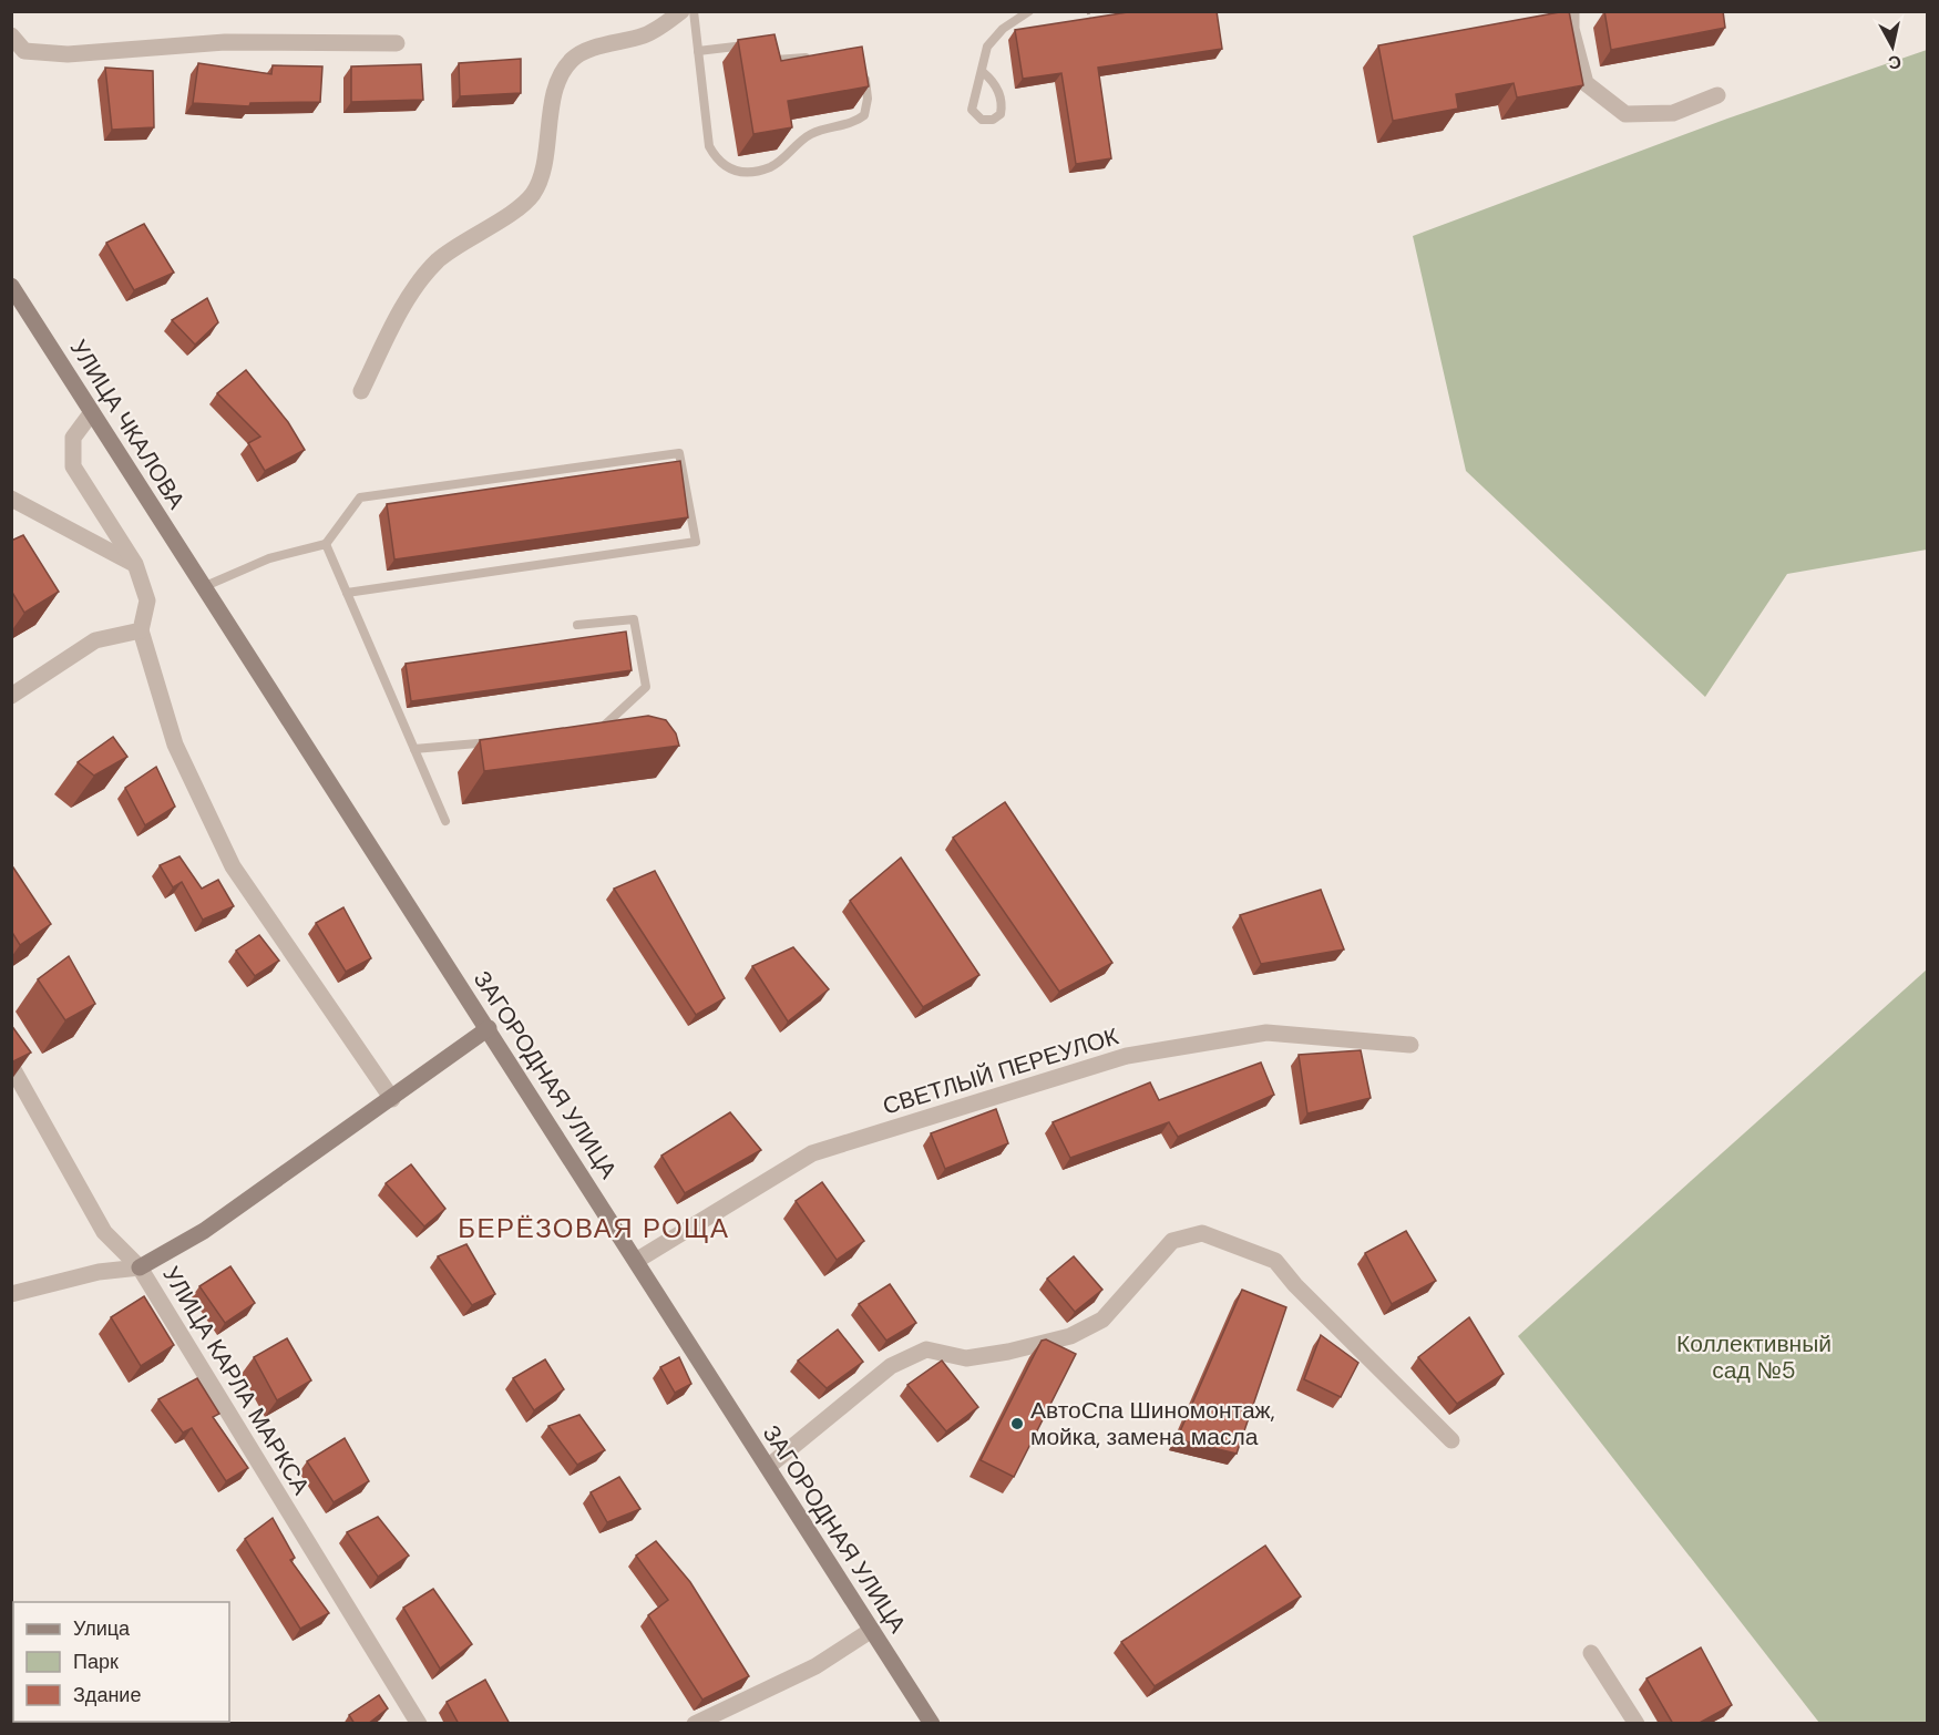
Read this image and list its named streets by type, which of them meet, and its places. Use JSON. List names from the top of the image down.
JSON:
{
  "streets": {
    "street": [
      "УЛИЦА ЧКАЛОВА",
      "СВЕТЛЫЙ ПЕРЕУЛОК",
      "ЗАГОРОДНАЯ УЛИЦА",
      "УЛИЦА КАРЛА МАРКСА"
    ]
  },
  "crossings": [
    ["УЛИЦА ЧКАЛОВА", "ЗАГОРОДНАЯ УЛИЦА"],
    ["СВЕТЛЫЙ ПЕРЕУЛОК", "ЗАГОРОДНАЯ УЛИЦА"]
  ],
  "districts": ["БЕРЁЗОВАЯ РОЩА"],
  "parks": ["Коллективный сад №5"],
  "places": ["АвтоСпа Шиномонтаж, мойка, замена масла"],
  "legend": ["Улица", "Парк", "Здание"],
  "north": "bottom"
}
